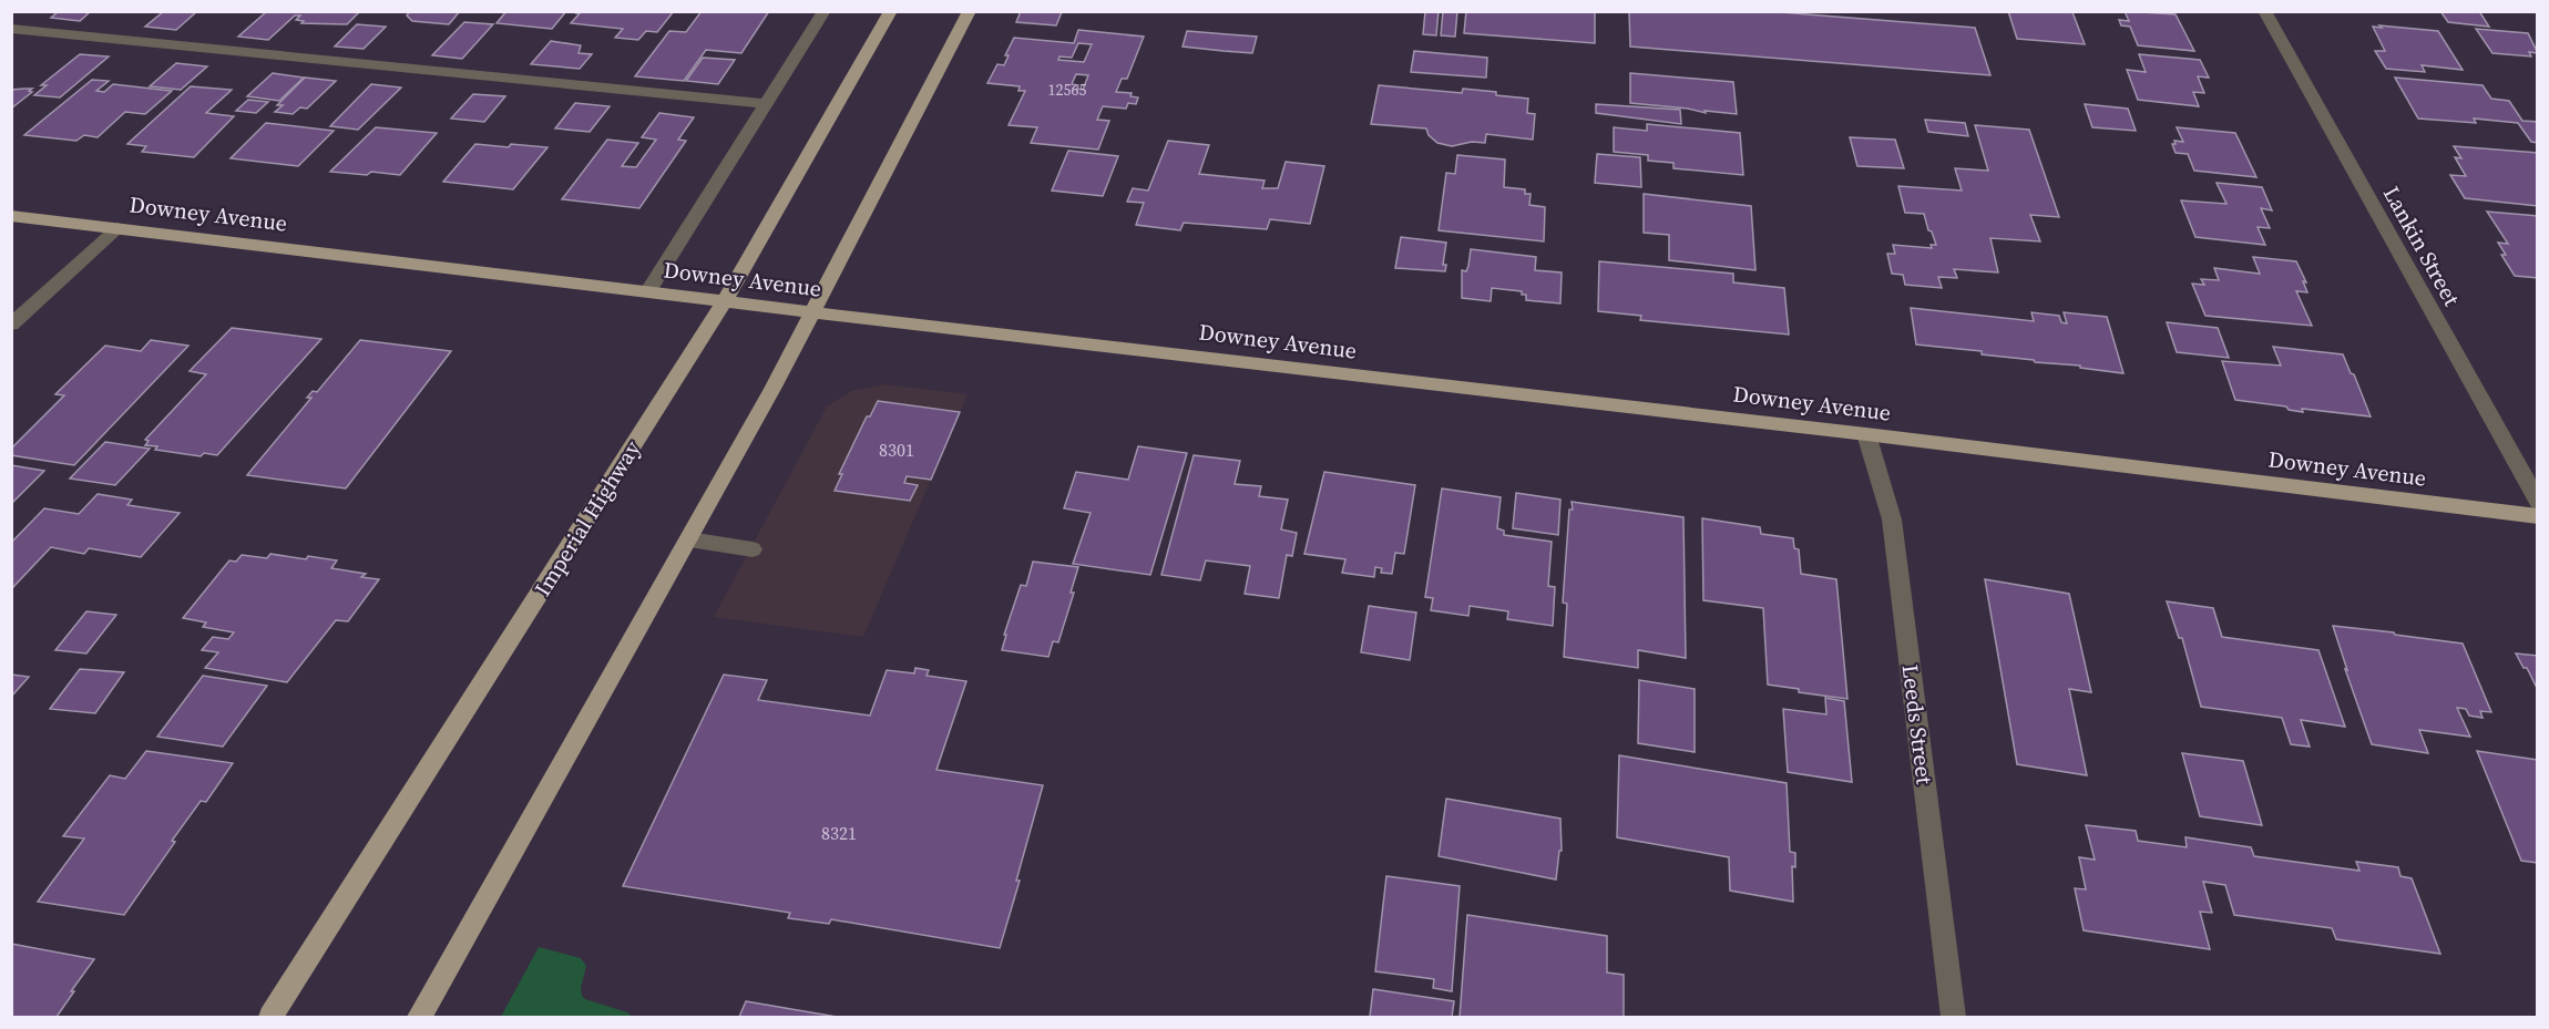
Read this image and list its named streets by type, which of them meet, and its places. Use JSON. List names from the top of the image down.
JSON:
{
  "streets": {
    "main road": ["Downey Avenue", "Imperial Highway"],
    "street": ["Lankin Street", "Leeds Street"]
  },
  "crossings": [
    ["Downey Avenue", "Imperial Highway"],
    ["Downey Avenue", "Leeds Street"]
  ],
  "house_numbers": ["12565", "8301", "8321"]
}
